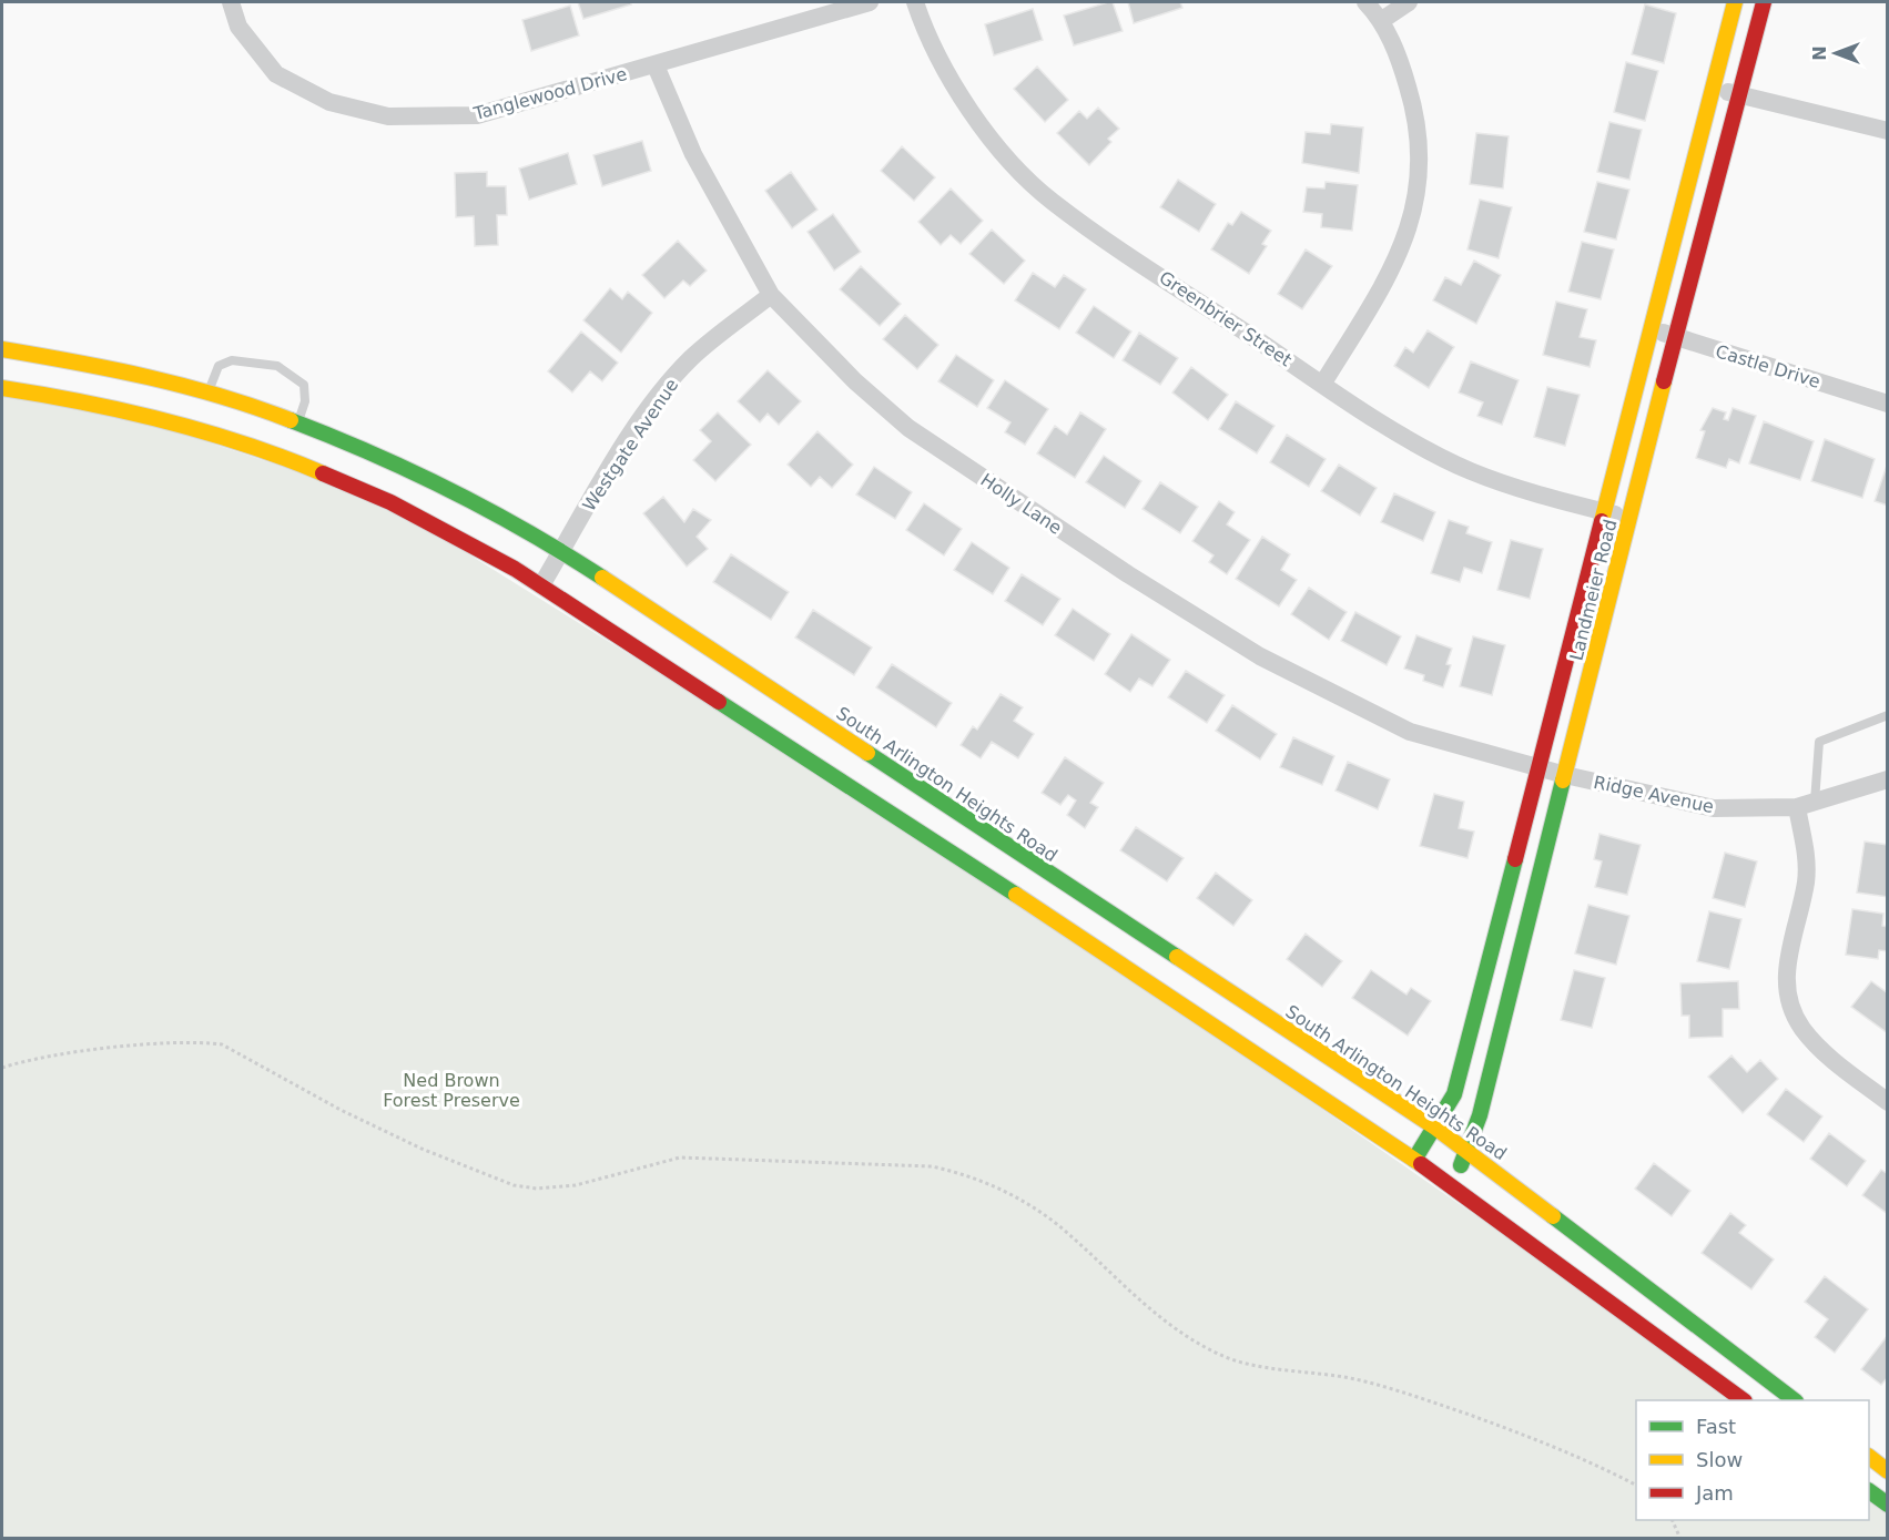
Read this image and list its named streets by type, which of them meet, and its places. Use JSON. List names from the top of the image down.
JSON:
{
  "streets": {
    "main road": ["Landmeier Road", "South Arlington Heights Road"],
    "street": [
      "Tanglewood Drive",
      "Greenbrier Street",
      "Castle Drive",
      "Westgate Avenue",
      "Holly Lane",
      "Ridge Avenue"
    ]
  },
  "crossings": [
    ["Tanglewood Drive", "Holly Lane"],
    ["Greenbrier Street", "Landmeier Road"],
    ["Castle Drive", "Landmeier Road"],
    ["Westgate Avenue", "Holly Lane"],
    ["Westgate Avenue", "South Arlington Heights Road"],
    ["Holly Lane", "Landmeier Road"],
    ["Holly Lane", "Ridge Avenue"],
    ["Landmeier Road", "South Arlington Heights Road"],
    ["Landmeier Road", "Ridge Avenue"]
  ],
  "parks": ["Ned Brown Forest Preserve"],
  "legend": ["Fast", "Slow", "Jam"],
  "north": "left"
}
